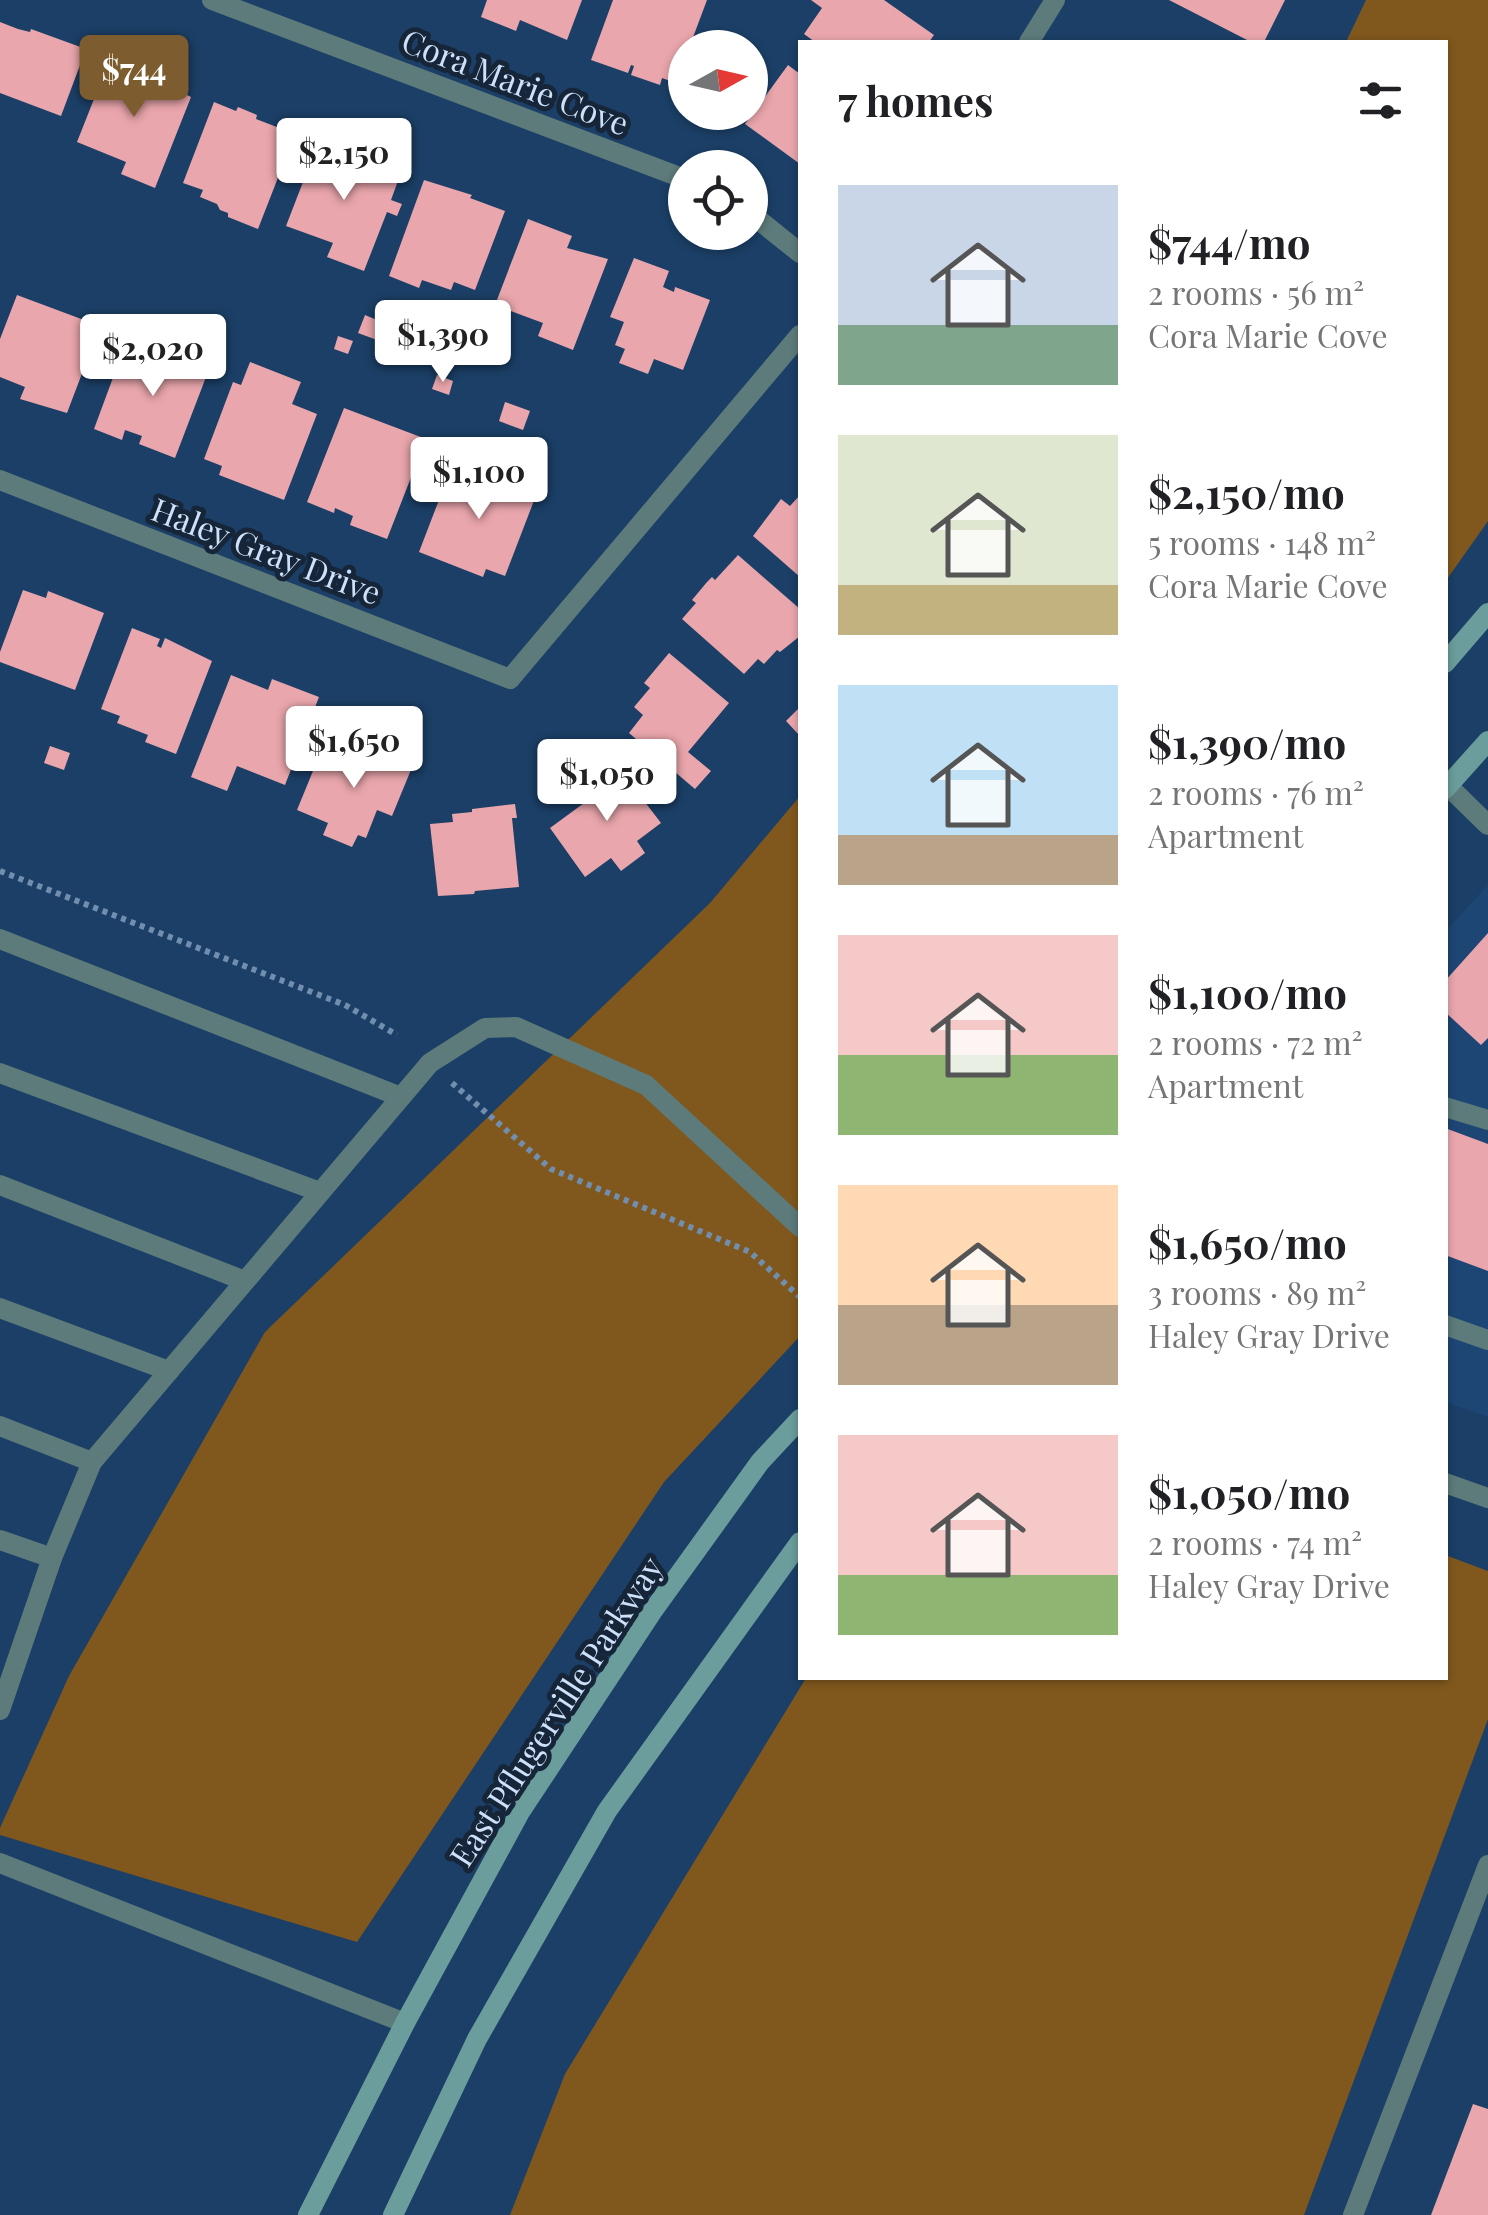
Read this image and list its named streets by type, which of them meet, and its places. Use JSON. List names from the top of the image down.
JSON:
{
  "streets": {
    "main road": ["East Pflugerville Parkway"],
    "street": ["Cora Marie Cove", "Haley Gray Drive"]
  },
  "north": "right",
  "page": {
    "price": [
      "$744",
      "$2,150",
      "$1,390",
      "$2,020",
      "$1,100",
      "$1,650",
      "$1,050"
    ],
    "heading": "7 homes",
    "list": [
      {
        "name": "$744/mo",
        "note": "2 rooms · 56 m² · Cora Marie Cove"
      },
      {
        "name": "$2,150/mo",
        "note": "5 rooms · 148 m² · Cora Marie Cove"
      },
      {
        "name": "$1,390/mo",
        "note": "2 rooms · 76 m² · Apartment"
      },
      {
        "name": "$1,100/mo",
        "note": "2 rooms · 72 m² · Apartment"
      },
      {
        "name": "$1,650/mo",
        "note": "3 rooms · 89 m² · Haley Gray Drive"
      },
      {
        "name": "$1,050/mo",
        "note": "2 rooms · 74 m² · Haley Gray Drive"
      }
    ]
  }
}
